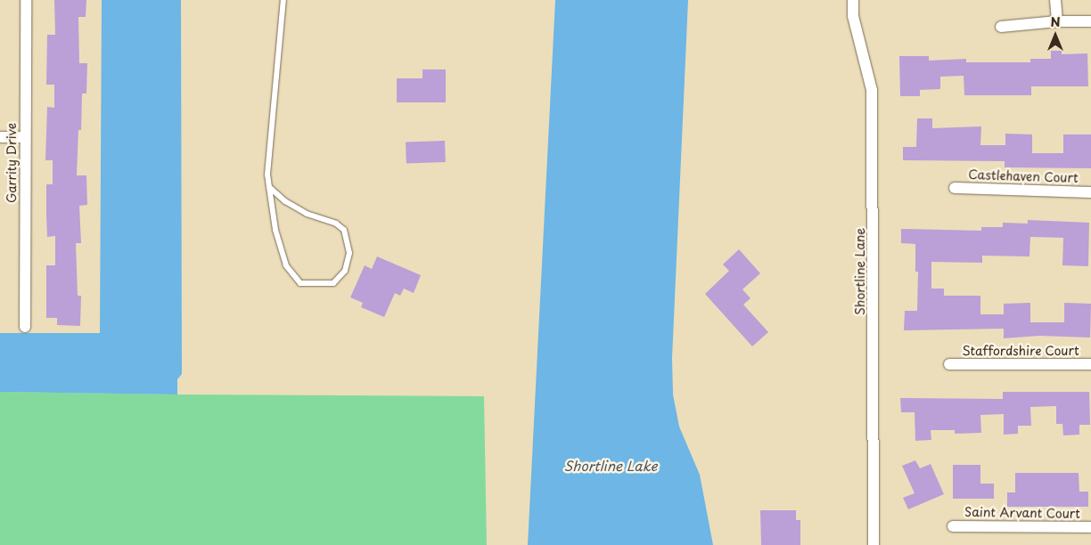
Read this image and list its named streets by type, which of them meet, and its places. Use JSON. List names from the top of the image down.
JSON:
{
  "streets": {
    "street": [
      "Garrity Drive",
      "Castlehaven Court",
      "Shortline Lane",
      "Staffordshire Court",
      "Saint Arvant Court"
    ]
  },
  "water": ["Shortline Lake"],
  "north": "top"
}
